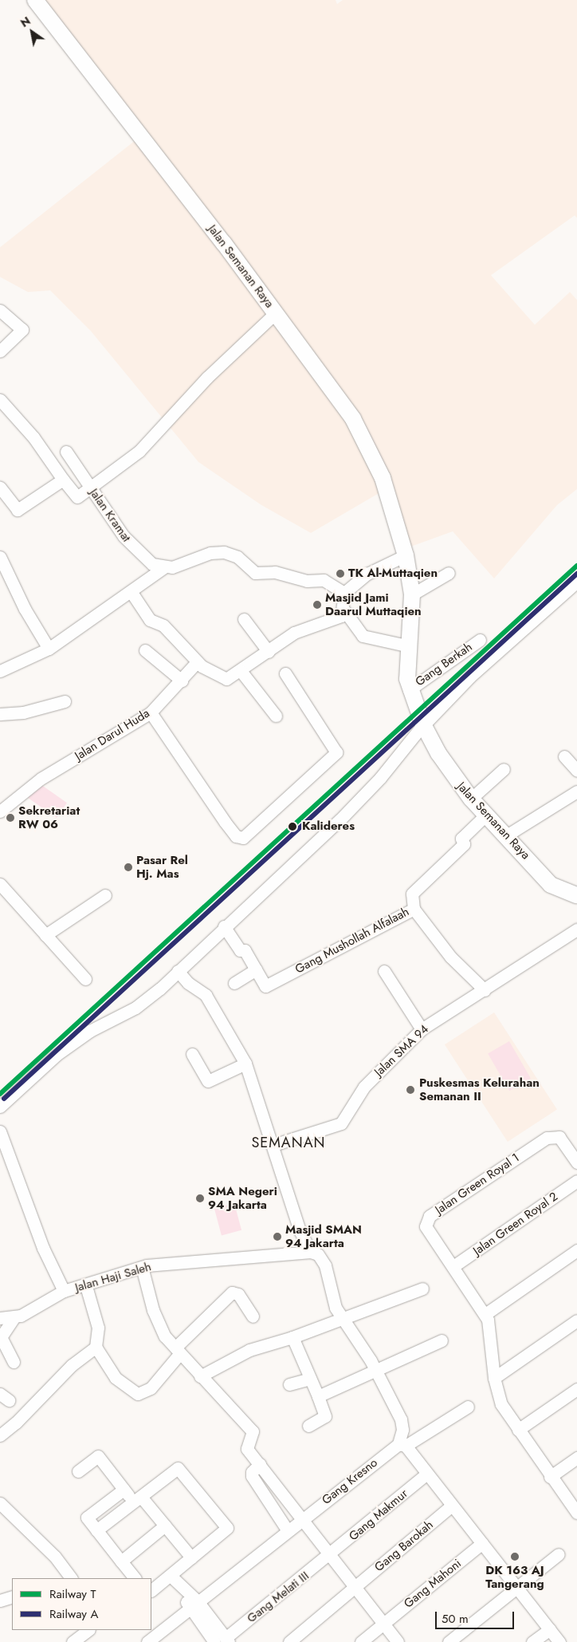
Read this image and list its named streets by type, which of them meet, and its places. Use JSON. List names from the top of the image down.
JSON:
{
  "streets": {
    "street": [
      "Jalan Semanan Raya",
      "Jalan Kramat",
      "Gang Berkah",
      "Jalan Darul Huda",
      "Gang Mushollah Alfalaah",
      "Jalan SMA 94",
      "Jalan Green Royal 1",
      "Jalan Green Royal 2",
      "Jalan Haji Saleh",
      "Gang Kresno",
      "Gang Makmur",
      "Gang Barokah",
      "Gang Mahoni",
      "Gang Melati III"
    ]
  },
  "crossings": [
    ["Jalan Semanan Raya", "Gang Berkah"],
    ["Jalan Semanan Raya", "Gang Mushollah Alfalaah"],
    ["Jalan Green Royal 1", "Jalan Green Royal 2"],
    ["Gang Makmur", "Gang Melati III"]
  ],
  "districts": ["SEMANAN"],
  "places": [
    "TK Al-Muttaqien",
    "Masjid Jami Daarul Muttaqien",
    "Sekretariat RW 06",
    "Kalideres",
    "Pasar Rel Hj. Mas",
    "Puskesmas Kelurahan Semanan II",
    "SMA Negeri 94 Jakarta",
    "Masjid SMAN 94 Jakarta",
    "DK 163 AJ Tangerang"
  ],
  "lines": ["rail line T", "rail line A"],
  "legend": ["Railway T", "Railway A"],
  "scale_bar": "50 m",
  "north": "top left"
}
